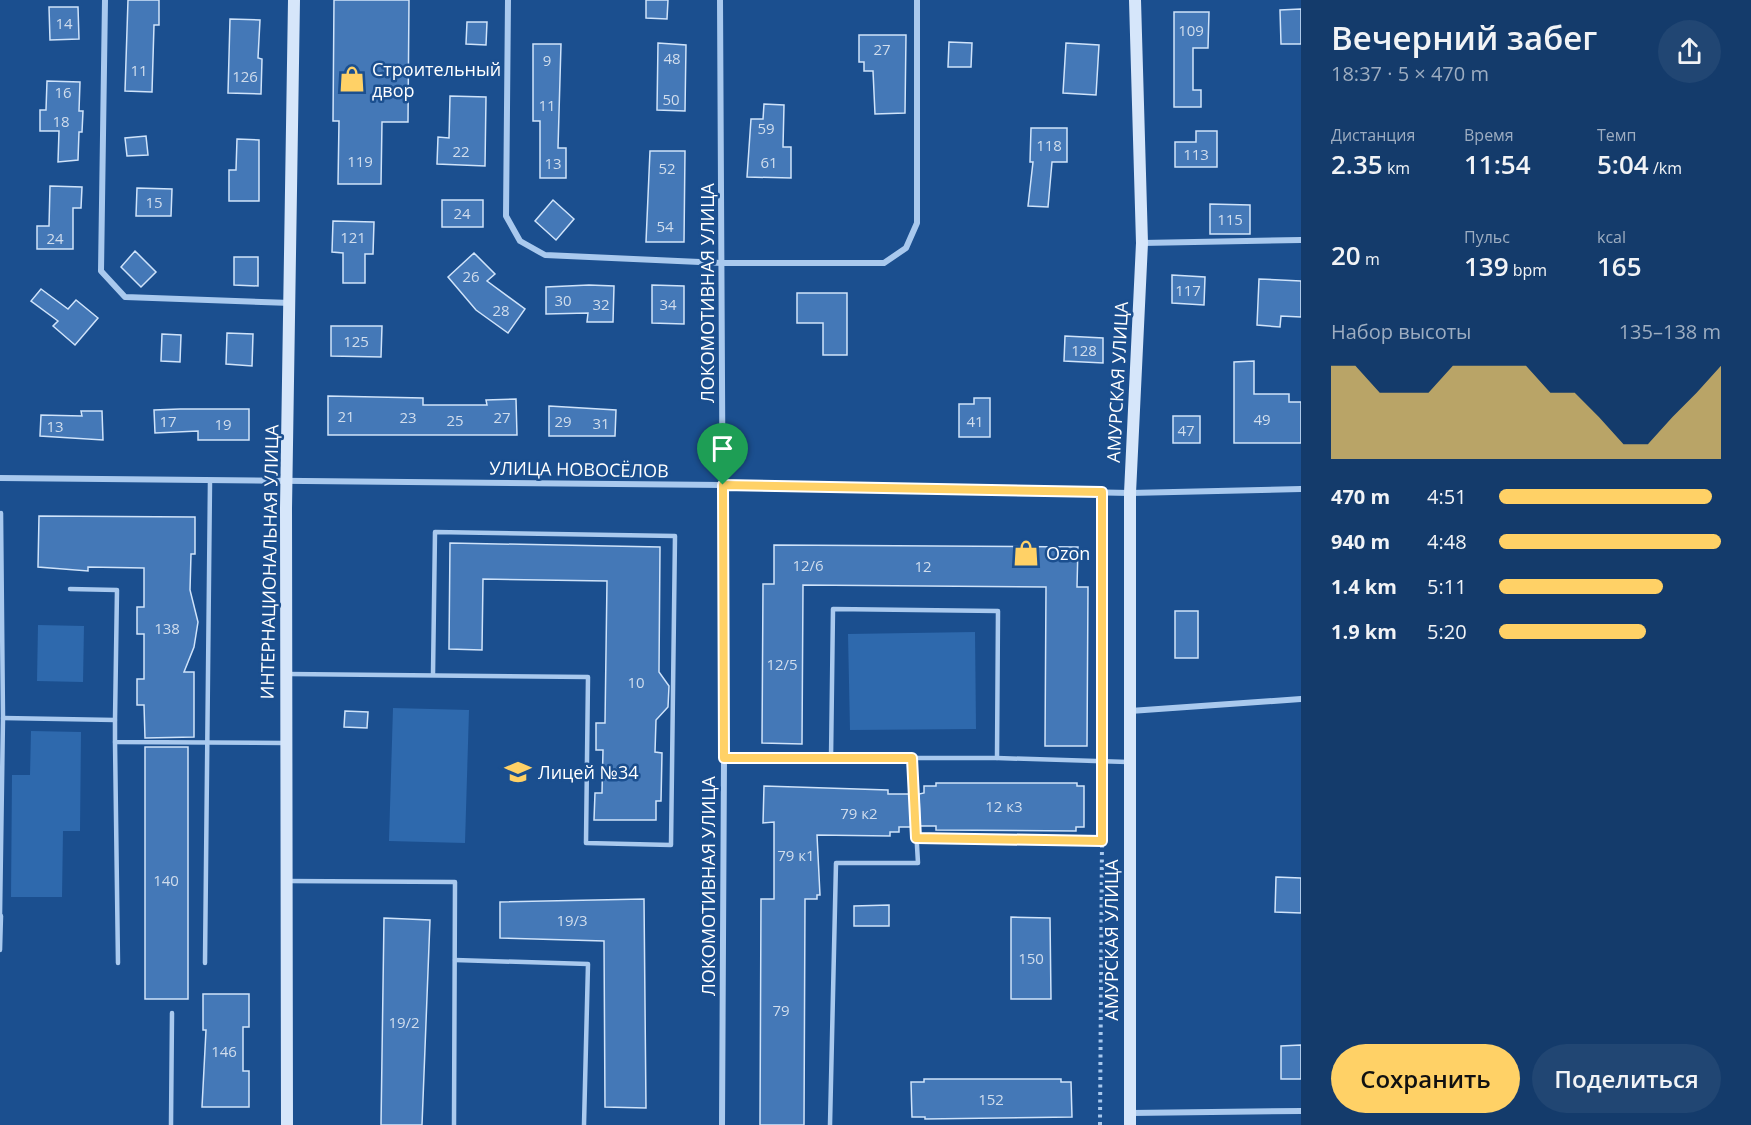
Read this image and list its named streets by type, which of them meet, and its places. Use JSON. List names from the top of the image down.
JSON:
{
  "streets": {
    "street": [
      "ЛОКОМОТИВНАЯ УЛИЦА",
      "АМУРСКАЯ УЛИЦА",
      "УЛИЦА НОВОСЁЛОВ",
      "ИНТЕРНАЦИОНАЛЬНАЯ УЛИЦА"
    ]
  },
  "crossings": [
    ["ЛОКОМОТИВНАЯ УЛИЦА", "УЛИЦА НОВОСЁЛОВ"],
    ["АМУРСКАЯ УЛИЦА", "УЛИЦА НОВОСЁЛОВ"],
    ["УЛИЦА НОВОСЁЛОВ", "ИНТЕРНАЦИОНАЛЬНАЯ УЛИЦА"]
  ],
  "places": {
    "shop": ["Строительный двор", "Ozon"],
    "school or university": ["Лицей №34"]
  },
  "house_numbers": [
    "14",
    "109",
    "27",
    "48",
    "9",
    "11",
    "126",
    "16",
    "50",
    "11",
    "18",
    "59",
    "118",
    "22",
    "113",
    "119",
    "61",
    "13",
    "52",
    "15",
    "24",
    "115",
    "54",
    "121",
    "24",
    "26",
    "117",
    "30",
    "32",
    "34",
    "28",
    "125",
    "128",
    "21",
    "23",
    "27",
    "49",
    "25",
    "17",
    "29",
    "41",
    "31",
    "19",
    "13",
    "47",
    "12/6",
    "12",
    "138",
    "12/5",
    "10",
    "12 к3",
    "79 к2",
    "79 к1",
    "140",
    "19/3",
    "150",
    "79",
    "19/2",
    "146",
    "152"
  ],
  "page": {
    "heading": ["Вечерний забег", "18:37 · 5 × 470 m"],
    "stats": [
      ["Дистанция", "2.35 km"],
      ["Время", "11:54"],
      ["Темп", "5:04 /km"],
      ["20 m"],
      ["Пульс", "139 bpm"],
      ["kcal", "165"]
    ],
    "chart": ["Набор высоты", "135–138 m"],
    "list": [
      {
        "name": "470 m",
        "note": "4:51"
      },
      {
        "name": "940 m",
        "note": "4:48"
      },
      {
        "name": "1.4 km",
        "note": "5:11"
      },
      {
        "name": "1.9 km",
        "note": "5:20"
      }
    ],
    "buttons": ["Сохранить", "Поделиться"]
  }
}
